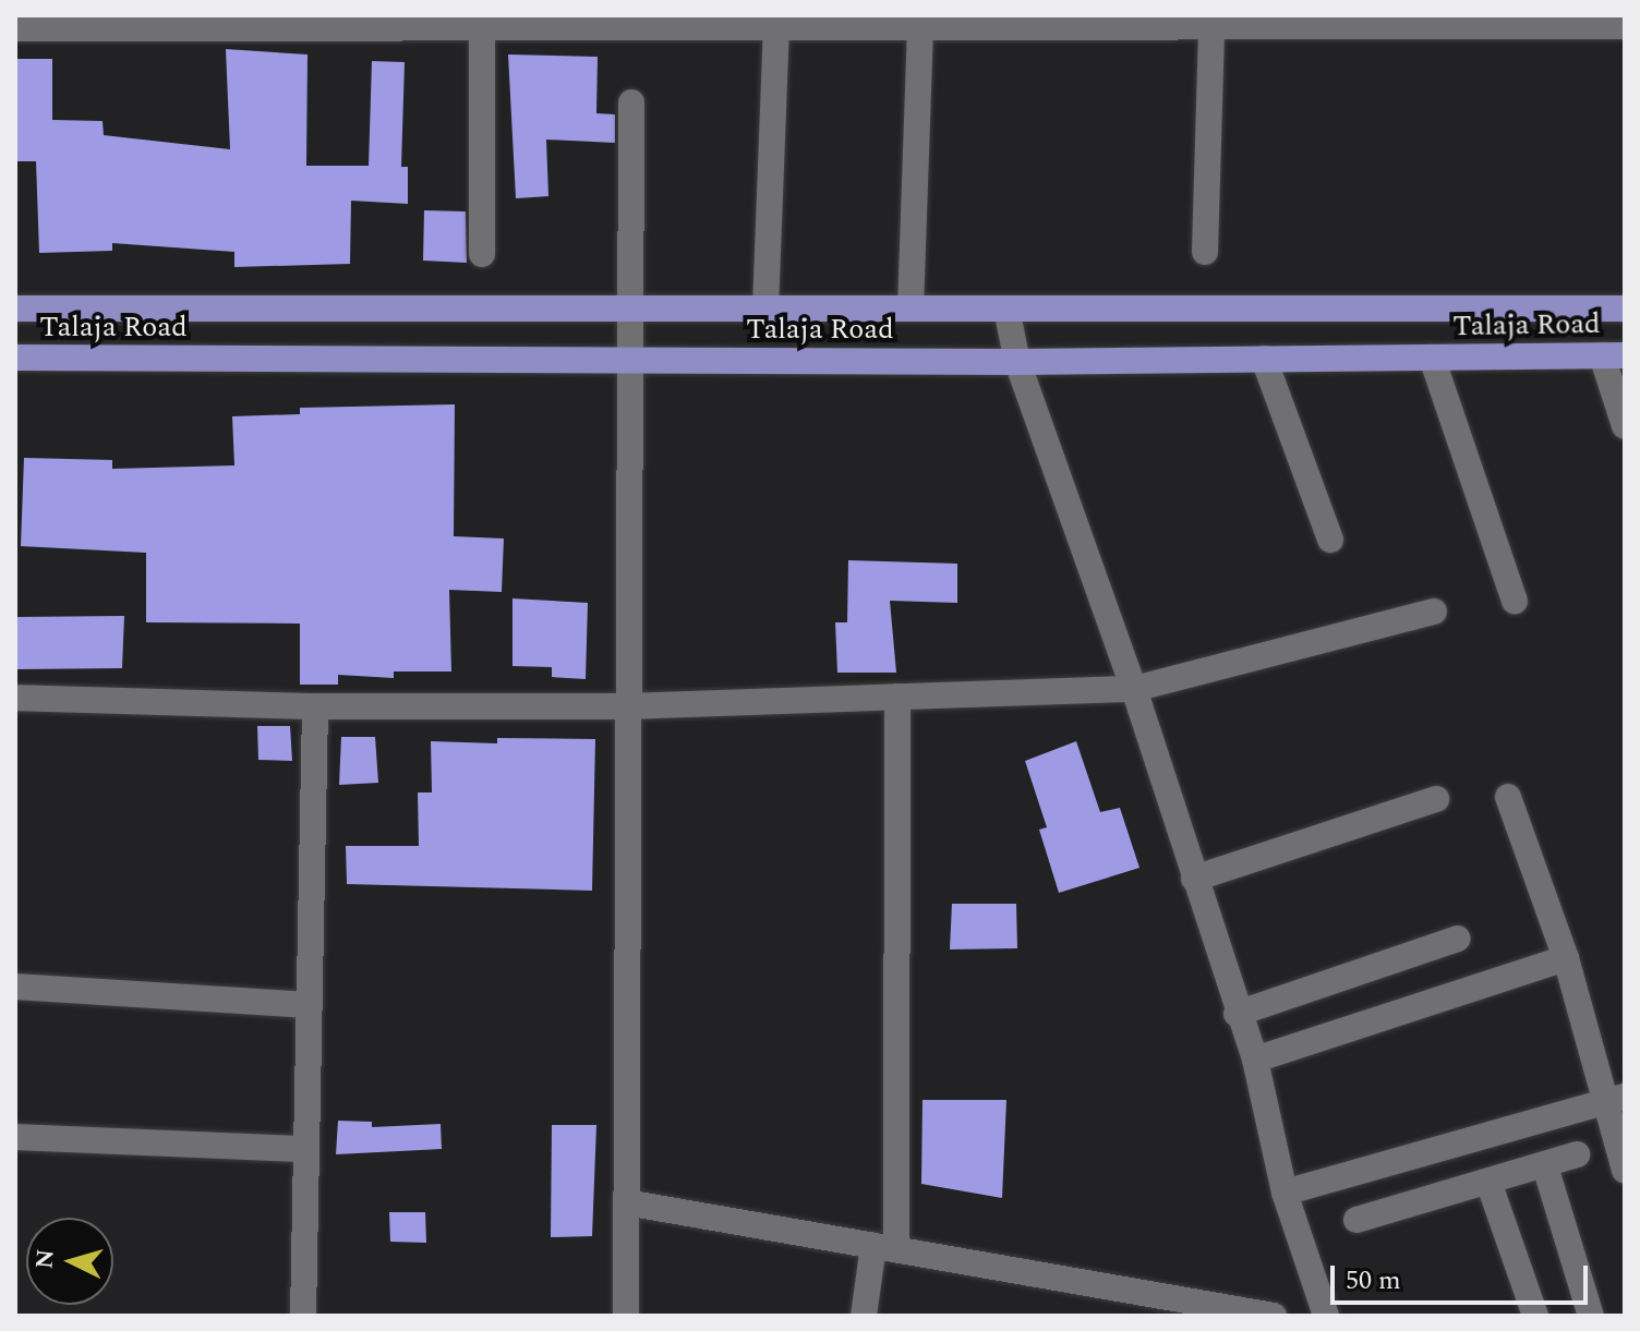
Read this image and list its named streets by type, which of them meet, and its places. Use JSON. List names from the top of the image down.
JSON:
{
  "streets": {
    "main road": ["Talaja Road"]
  },
  "scale_bar": "50 m",
  "north": "left"
}
